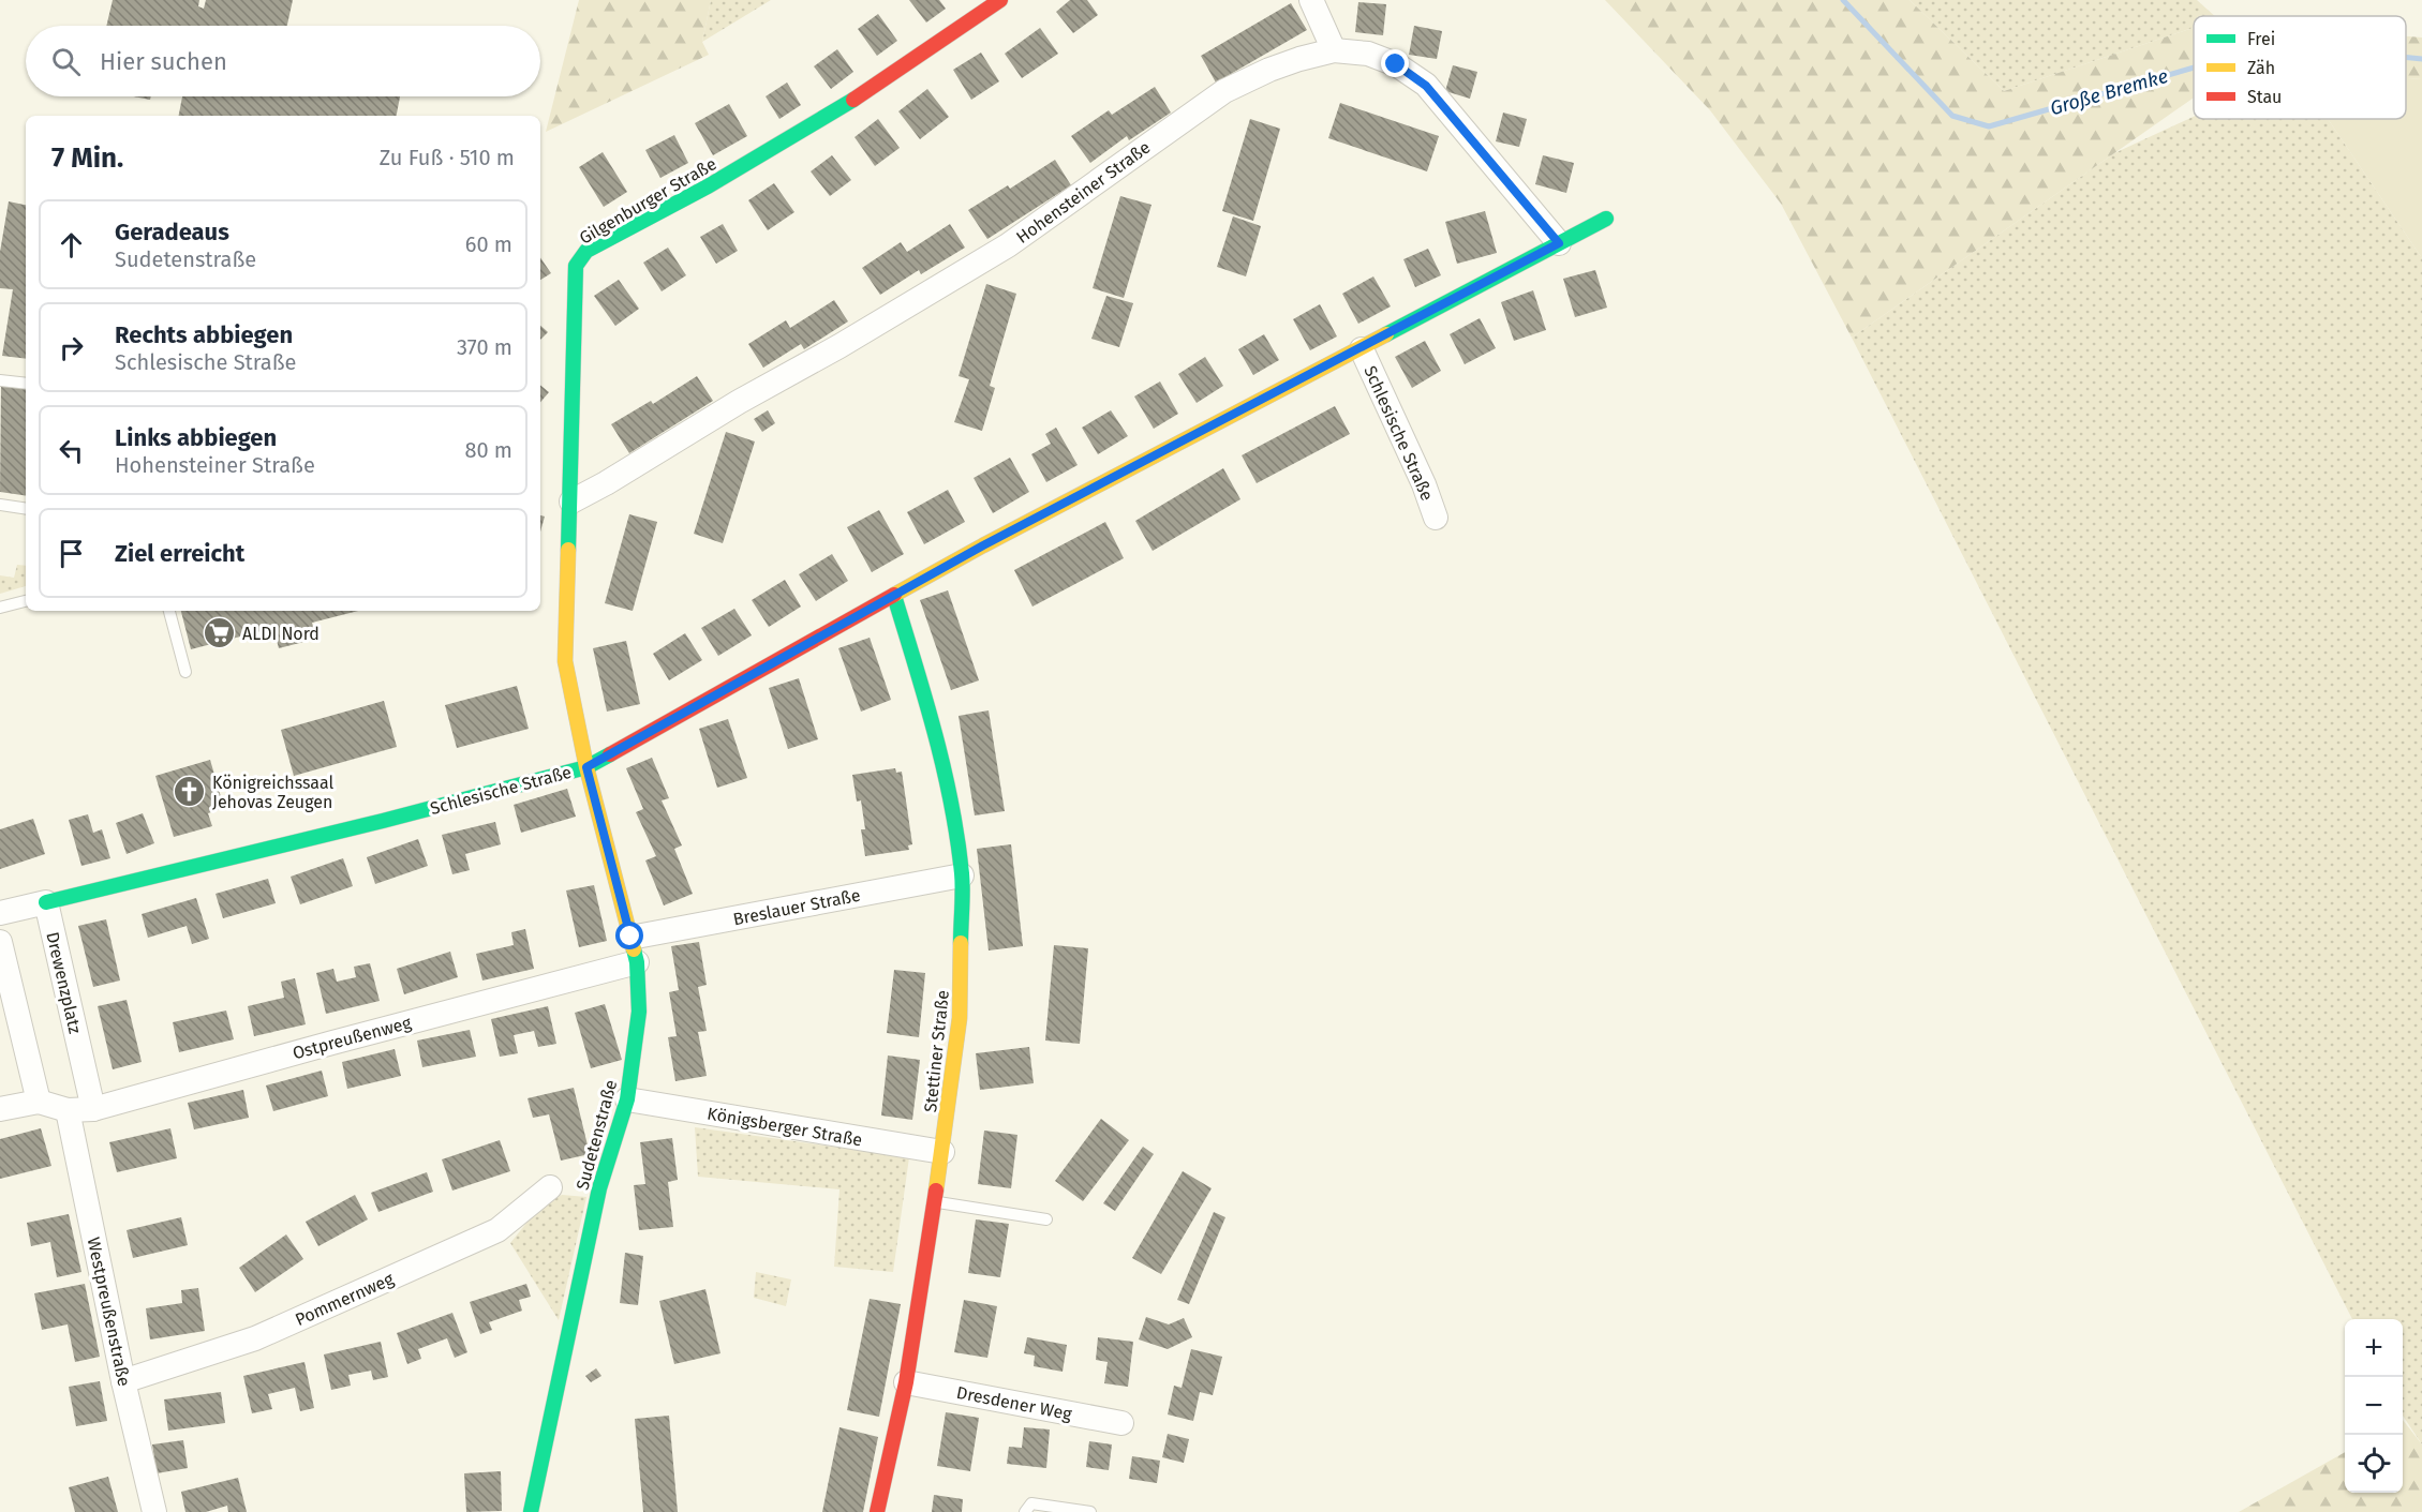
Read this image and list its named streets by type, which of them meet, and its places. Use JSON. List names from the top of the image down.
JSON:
{
  "streets": {
    "street": [
      "Hohensteiner Straße",
      "Gilgenburger Straße",
      "Schlesische Straße",
      "Breslauer Straße",
      "Drewenzplatz",
      "Ostpreußenweg",
      "Stettiner Straße",
      "Königsberger Straße",
      "Sudetenstraße",
      "Pommernweg",
      "Westpreußenstraße",
      "Dresdener Weg"
    ]
  },
  "crossings": [
    ["Hohensteiner Straße", "Gilgenburger Straße"],
    ["Hohensteiner Straße", "Schlesische Straße"],
    ["Gilgenburger Straße", "Schlesische Straße"],
    ["Gilgenburger Straße", "Sudetenstraße"],
    ["Schlesische Straße", "Drewenzplatz"],
    ["Schlesische Straße", "Stettiner Straße"],
    ["Schlesische Straße", "Sudetenstraße"],
    ["Breslauer Straße", "Stettiner Straße"],
    ["Breslauer Straße", "Sudetenstraße"],
    ["Drewenzplatz", "Ostpreußenweg"],
    ["Ostpreußenweg", "Sudetenstraße"],
    ["Ostpreußenweg", "Westpreußenstraße"],
    ["Stettiner Straße", "Königsberger Straße"],
    ["Stettiner Straße", "Dresdener Weg"],
    ["Königsberger Straße", "Sudetenstraße"],
    ["Pommernweg", "Westpreußenstraße"]
  ],
  "water": ["Große Bremke"],
  "places": {
    "supermarket": ["ALDI Nord"],
    "church": ["Königreichssaal Jehovas Zeugen"]
  },
  "legend": ["Frei", "Zäh", "Stau"],
  "page": {
    "search": "Hier suchen",
    "heading": ["7 Min.", "Zu Fuß · 510 m"],
    "list": [
      ["Geradeaus", "Sudetenstraße", "60 m"],
      ["Rechts abbiegen", "Schlesische Straße", "370 m"],
      ["Links abbiegen", "Hohensteiner Straße", "80 m"],
      "Ziel erreicht"
    ],
    "map_buttons": ["+", "−"]
  }
}
